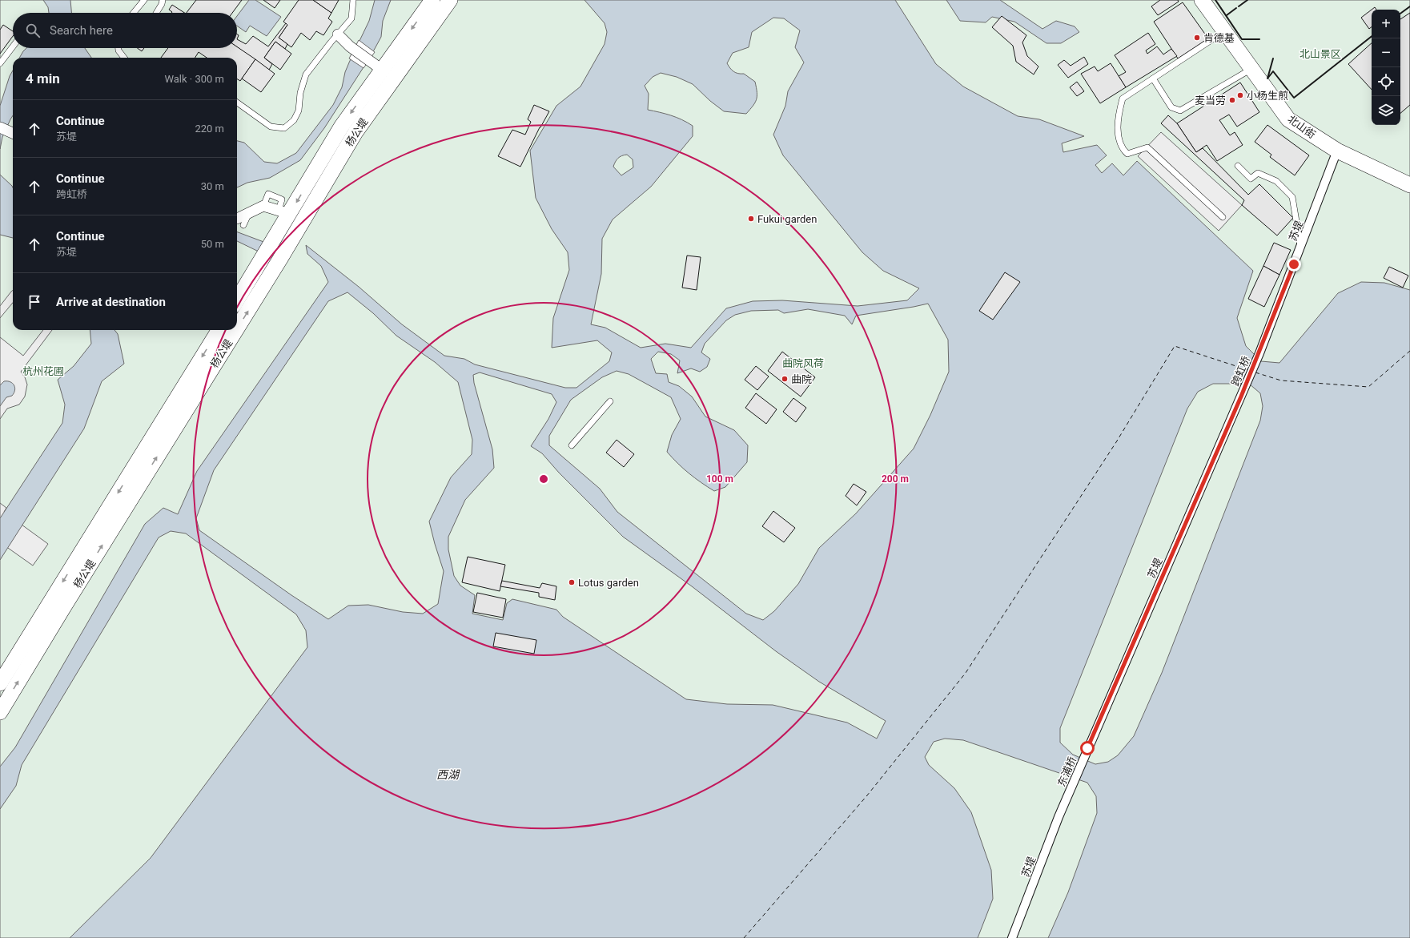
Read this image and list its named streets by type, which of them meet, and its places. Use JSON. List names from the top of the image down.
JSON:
{
  "streets": {
    "main road": ["北山街", "杨公堤"],
    "street": ["苏堤", "跨虹桥", "东浦桥"]
  },
  "crossings": [
    ["北山街", "苏堤"],
    ["苏堤", "跨虹桥"],
    ["苏堤", "东浦桥"]
  ],
  "water": ["西湖"],
  "parks": ["北山景区", "曲院风荷", "杭州花圃"],
  "places": [
    "肯德基",
    "小杨生煎",
    "麦当劳",
    "Fukui garden",
    "曲院",
    "Lotus garden"
  ],
  "page": {
    "map_buttons": ["+", "−"],
    "search": "Search here",
    "heading": ["4 min", "Walk · 300 m"],
    "list": [
      ["Continue", "苏堤", "220 m"],
      ["Continue", "跨虹桥", "30 m"],
      ["Continue", "苏堤", "50 m"],
      "Arrive at destination"
    ]
  },
  "rings": ["100 m", "200 m"]
}
